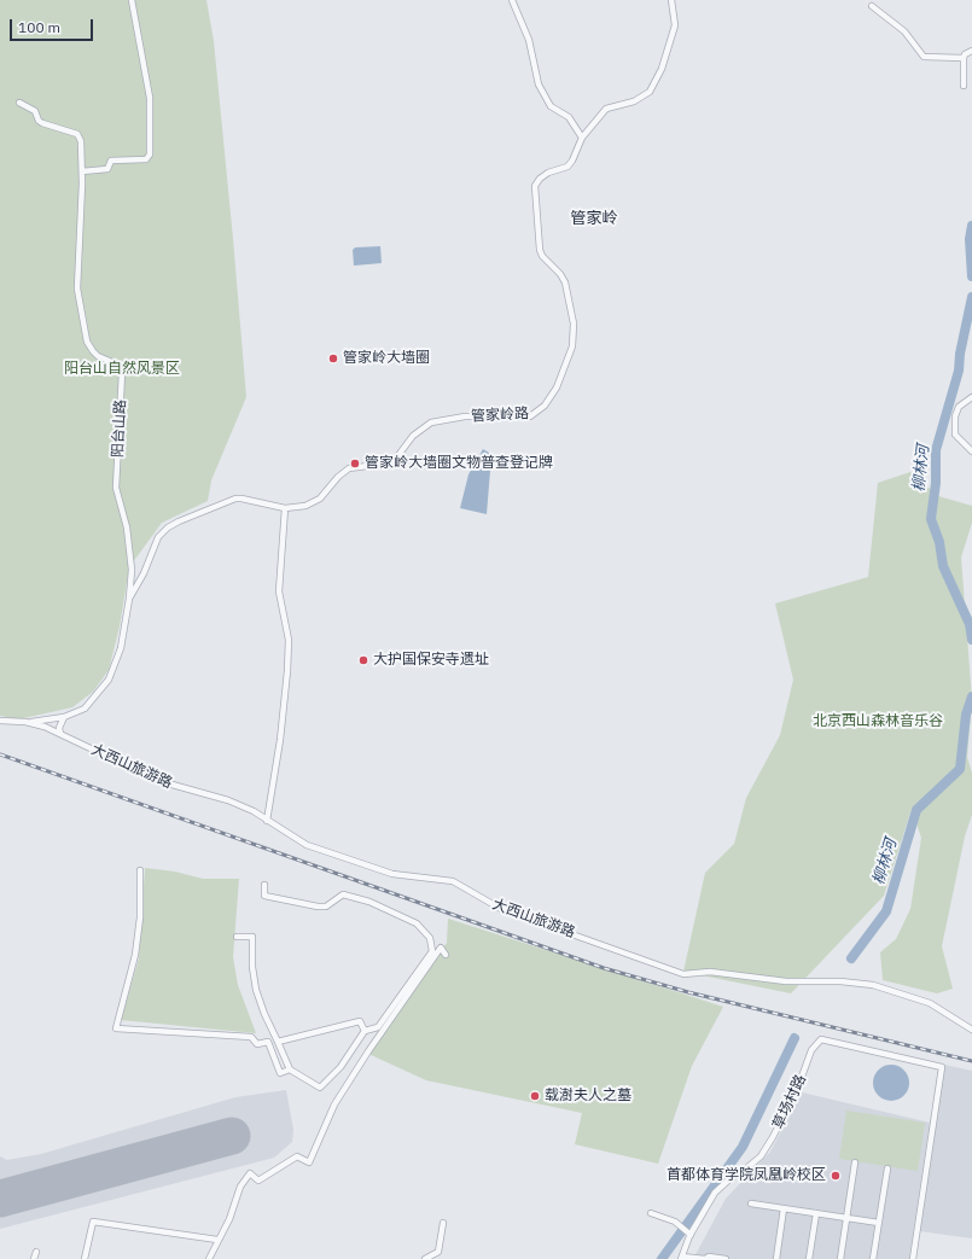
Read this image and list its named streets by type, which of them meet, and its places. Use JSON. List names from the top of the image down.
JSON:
{
  "streets": {
    "street": [
      "管家岭路",
      "阳台山路",
      "大西山旅游路",
      "草场村路"
    ]
  },
  "crossings": [
    ["管家岭路", "阳台山路"],
    ["阳台山路", "大西山旅游路"]
  ],
  "districts": ["管家岭"],
  "water": ["柳林河"],
  "parks": ["阳台山自然风景区", "北京西山森林音乐谷"],
  "places": [
    "管家岭大墙圈",
    "管家岭大墙圈文物普查登记牌",
    "大护国保安寺遗址",
    "载澍夫人之墓",
    "首都体育学院凤凰岭校区"
  ],
  "scale_bar": "100 m"
}
